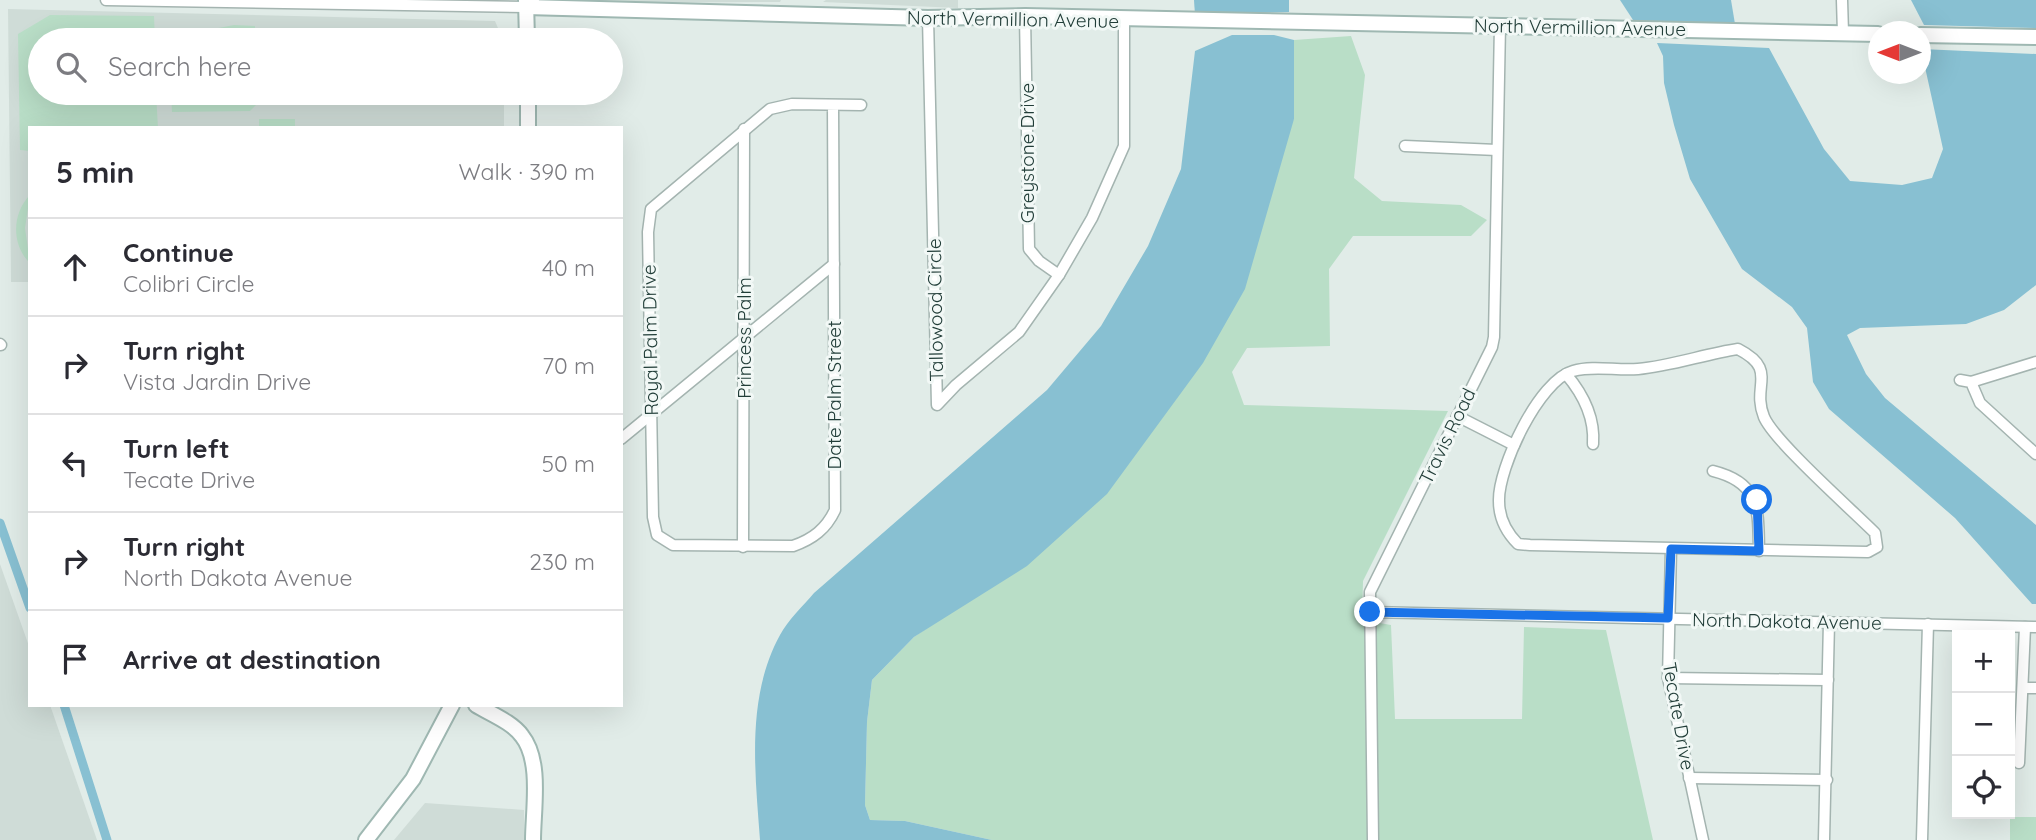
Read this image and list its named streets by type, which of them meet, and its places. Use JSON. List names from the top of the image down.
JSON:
{
  "streets": {
    "street": [
      "North Vermillion Avenue",
      "Greystone Drive",
      "Tallowood Circle",
      "Princess Palm",
      "Royal Palm Drive",
      "Date Palm Street",
      "Travis Road",
      "North Dakota Avenue",
      "Tecate Drive"
    ]
  },
  "crossings": [
    ["North Vermillion Avenue", "Greystone Drive"],
    ["North Vermillion Avenue", "Tallowood Circle"],
    ["North Vermillion Avenue", "Travis Road"],
    ["Greystone Drive", "Tallowood Circle"],
    ["Princess Palm", "Royal Palm Drive"],
    ["Royal Palm Drive", "Date Palm Street"],
    ["Travis Road", "North Dakota Avenue"],
    ["North Dakota Avenue", "Tecate Drive"]
  ],
  "north": "left",
  "page": {
    "search": "Search here",
    "heading": ["5 min", "Walk · 390 m"],
    "list": [
      ["Continue", "Colibri Circle", "40 m"],
      ["Turn right", "Vista Jardin Drive", "70 m"],
      ["Turn left", "Tecate Drive", "50 m"],
      ["Turn right", "North Dakota Avenue", "230 m"],
      "Arrive at destination"
    ],
    "map_buttons": ["+", "−"]
  }
}
